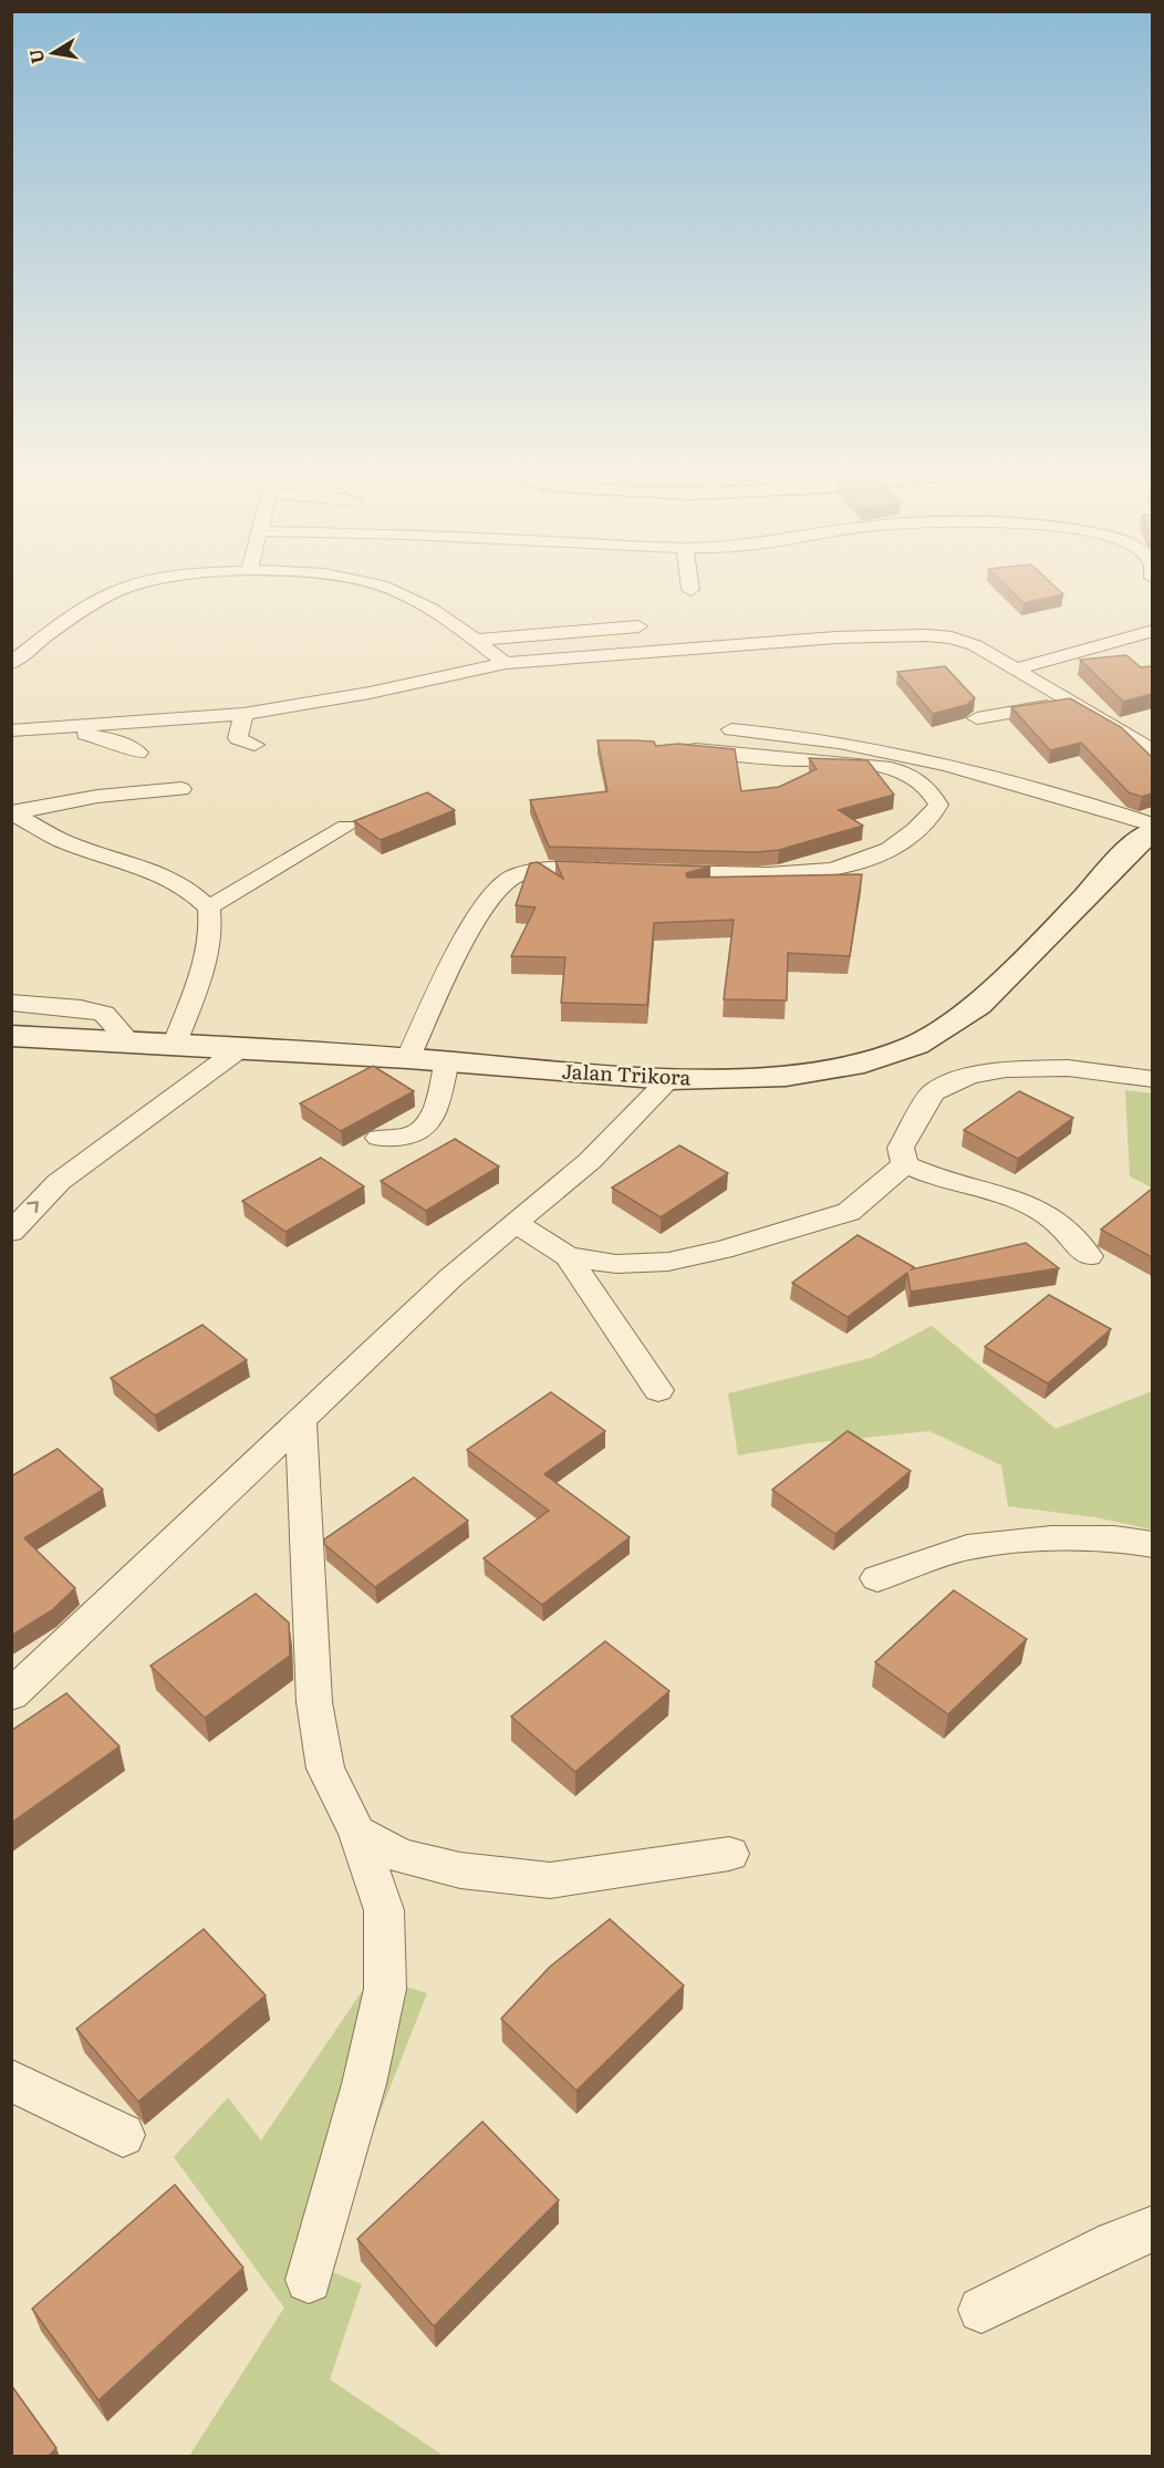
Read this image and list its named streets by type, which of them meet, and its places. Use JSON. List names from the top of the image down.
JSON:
{
  "streets": {
    "street": ["Jalan Trikora"]
  },
  "north": "left"
}
